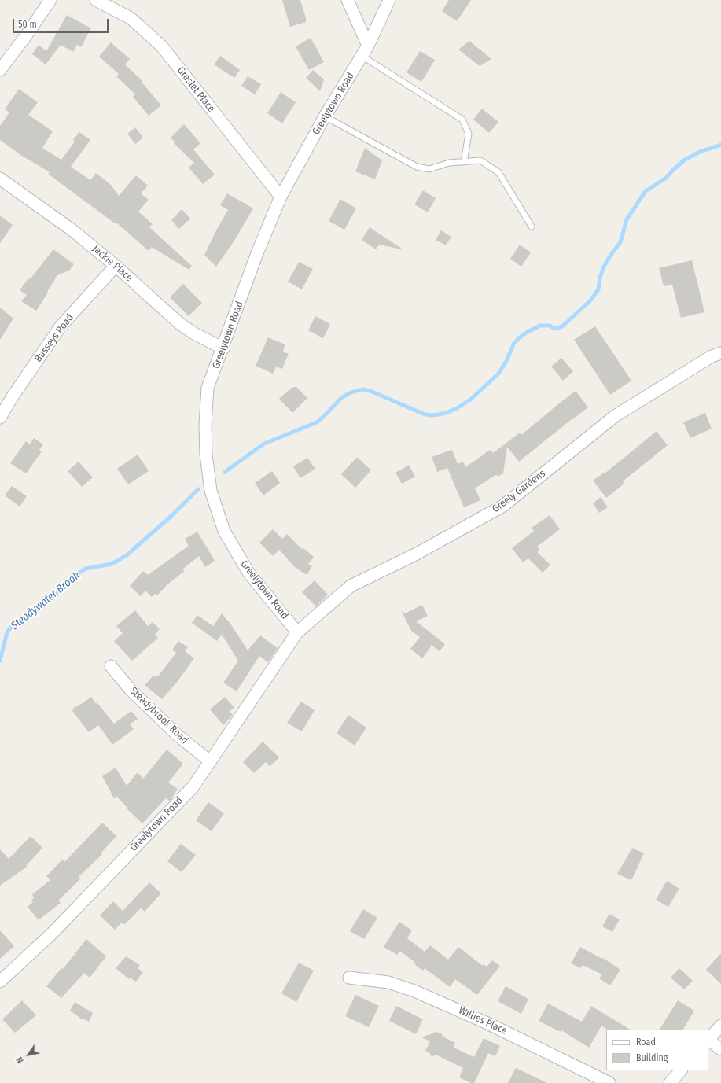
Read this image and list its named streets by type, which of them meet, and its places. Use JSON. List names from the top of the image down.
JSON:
{
  "streets": {
    "street": [
      "Greslet Place",
      "Greelytown Road",
      "Jackie Place",
      "Busseys Road",
      "Greely Gardens",
      "Steadybrook Road",
      "Willies Place"
    ]
  },
  "crossings": [
    ["Greslet Place", "Greelytown Road"],
    ["Greelytown Road", "Jackie Place"],
    ["Greelytown Road", "Greely Gardens"],
    ["Greelytown Road", "Steadybrook Road"],
    ["Jackie Place", "Busseys Road"]
  ],
  "water": ["Steadywater Brook"],
  "legend": ["Road", "Building"],
  "scale_bar": "50 m",
  "north": "bottom left"
}
